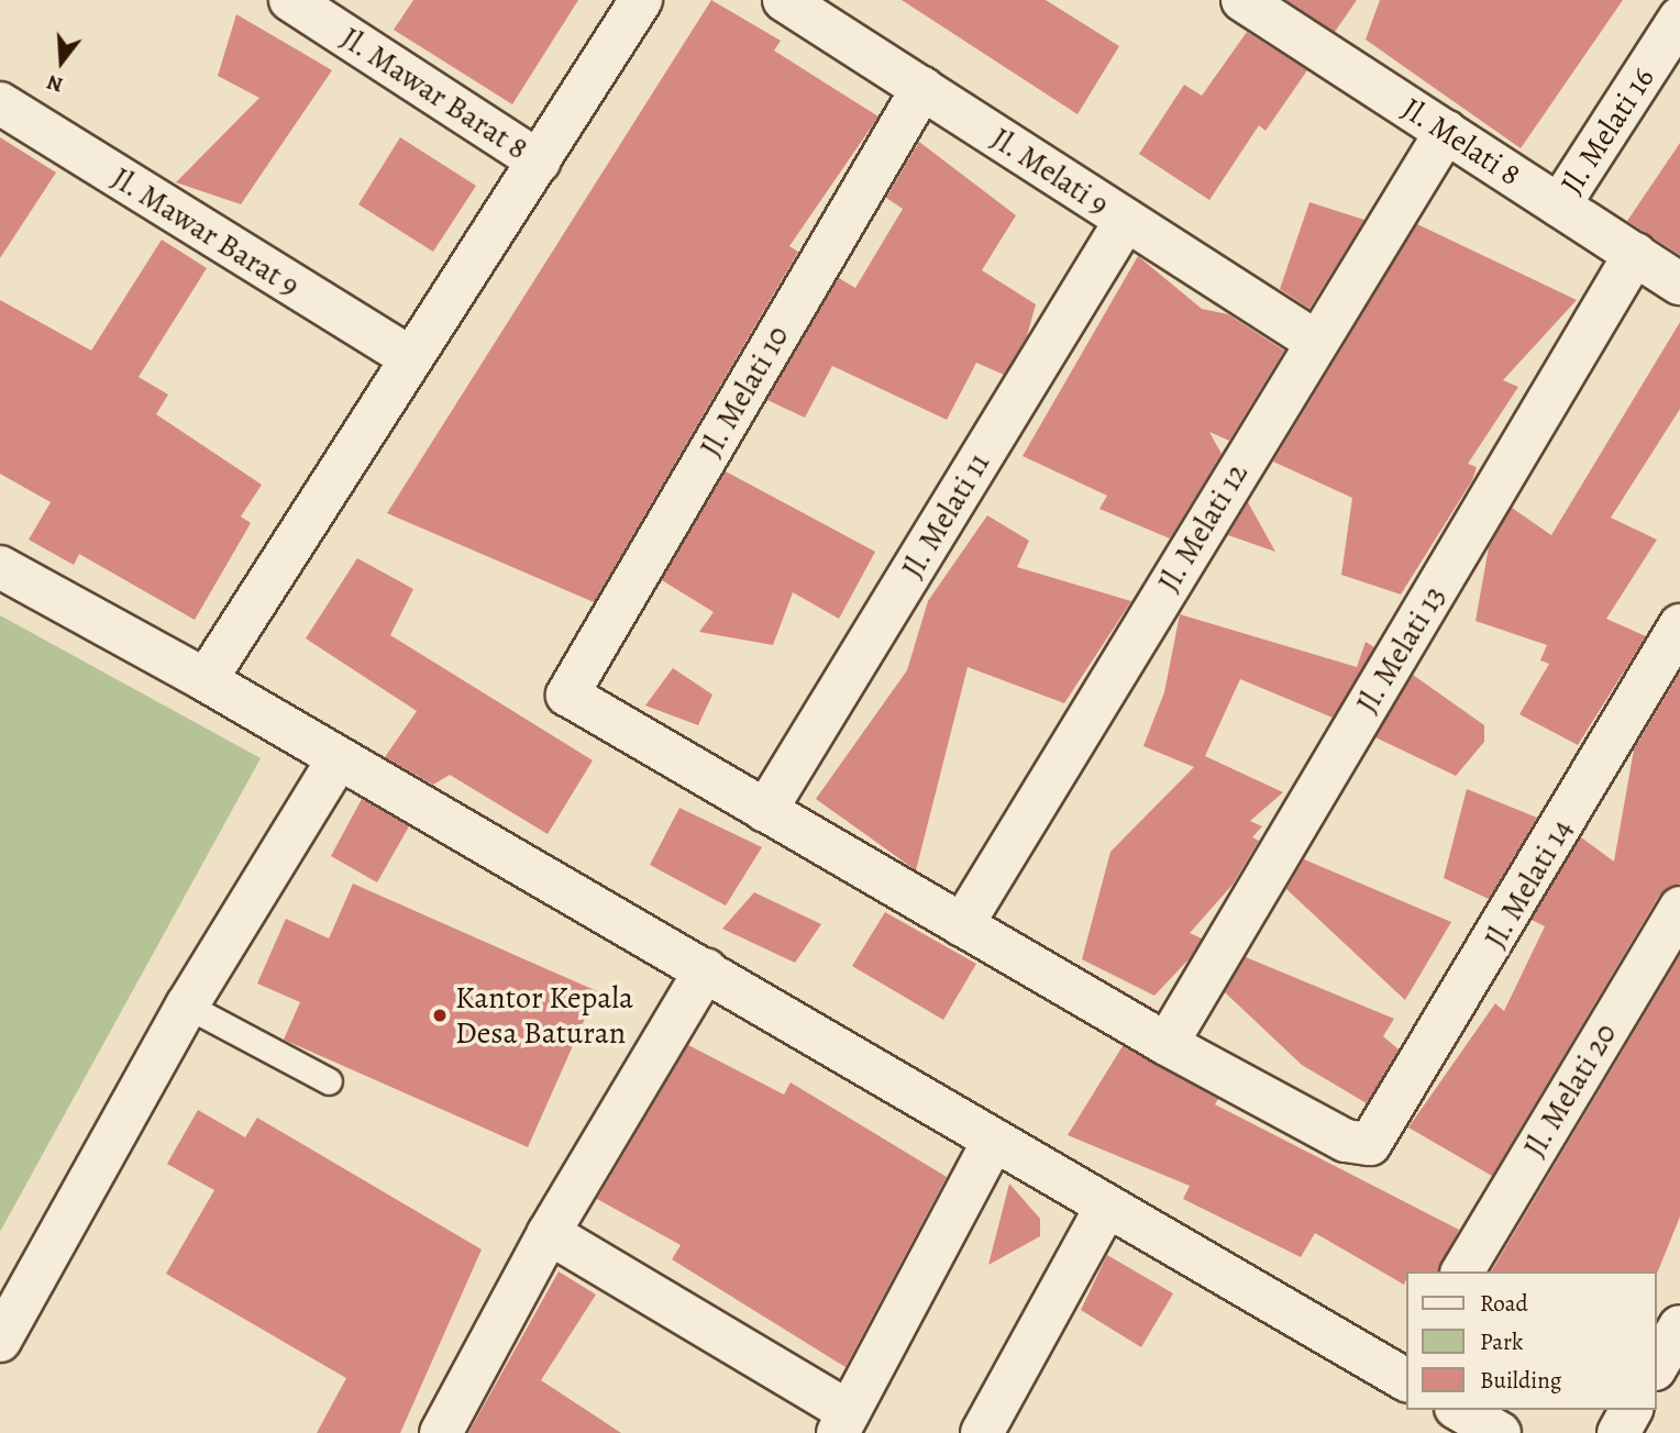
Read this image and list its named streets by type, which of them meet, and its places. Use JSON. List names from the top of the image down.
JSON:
{
  "streets": {
    "street": [
      "Jl. Mawar Barat 8",
      "Jl. Melati 16",
      "Jl. Melati 8",
      "Jl. Melati 9",
      "Jl. Mawar Barat 9",
      "Jl. Melati 10",
      "Jl. Melati 11",
      "Jl. Melati 12",
      "Jl. Melati 13",
      "Jl. Melati 14",
      "Jl. Melati 20"
    ]
  },
  "crossings": [
    ["Jl. Melati 16", "Jl. Melati 8"],
    ["Jl. Melati 8", "Jl. Melati 12"],
    ["Jl. Melati 8", "Jl. Melati 13"],
    ["Jl. Melati 9", "Jl. Melati 10"],
    ["Jl. Melati 9", "Jl. Melati 11"],
    ["Jl. Melati 9", "Jl. Melati 12"],
    ["Jl. Melati 10", "Jl. Melati 11"],
    ["Jl. Melati 13", "Jl. Melati 14"]
  ],
  "places": ["Kantor Kepala Desa Baturan"],
  "legend": ["Road", "Park", "Building"],
  "north": "bottom"
}
